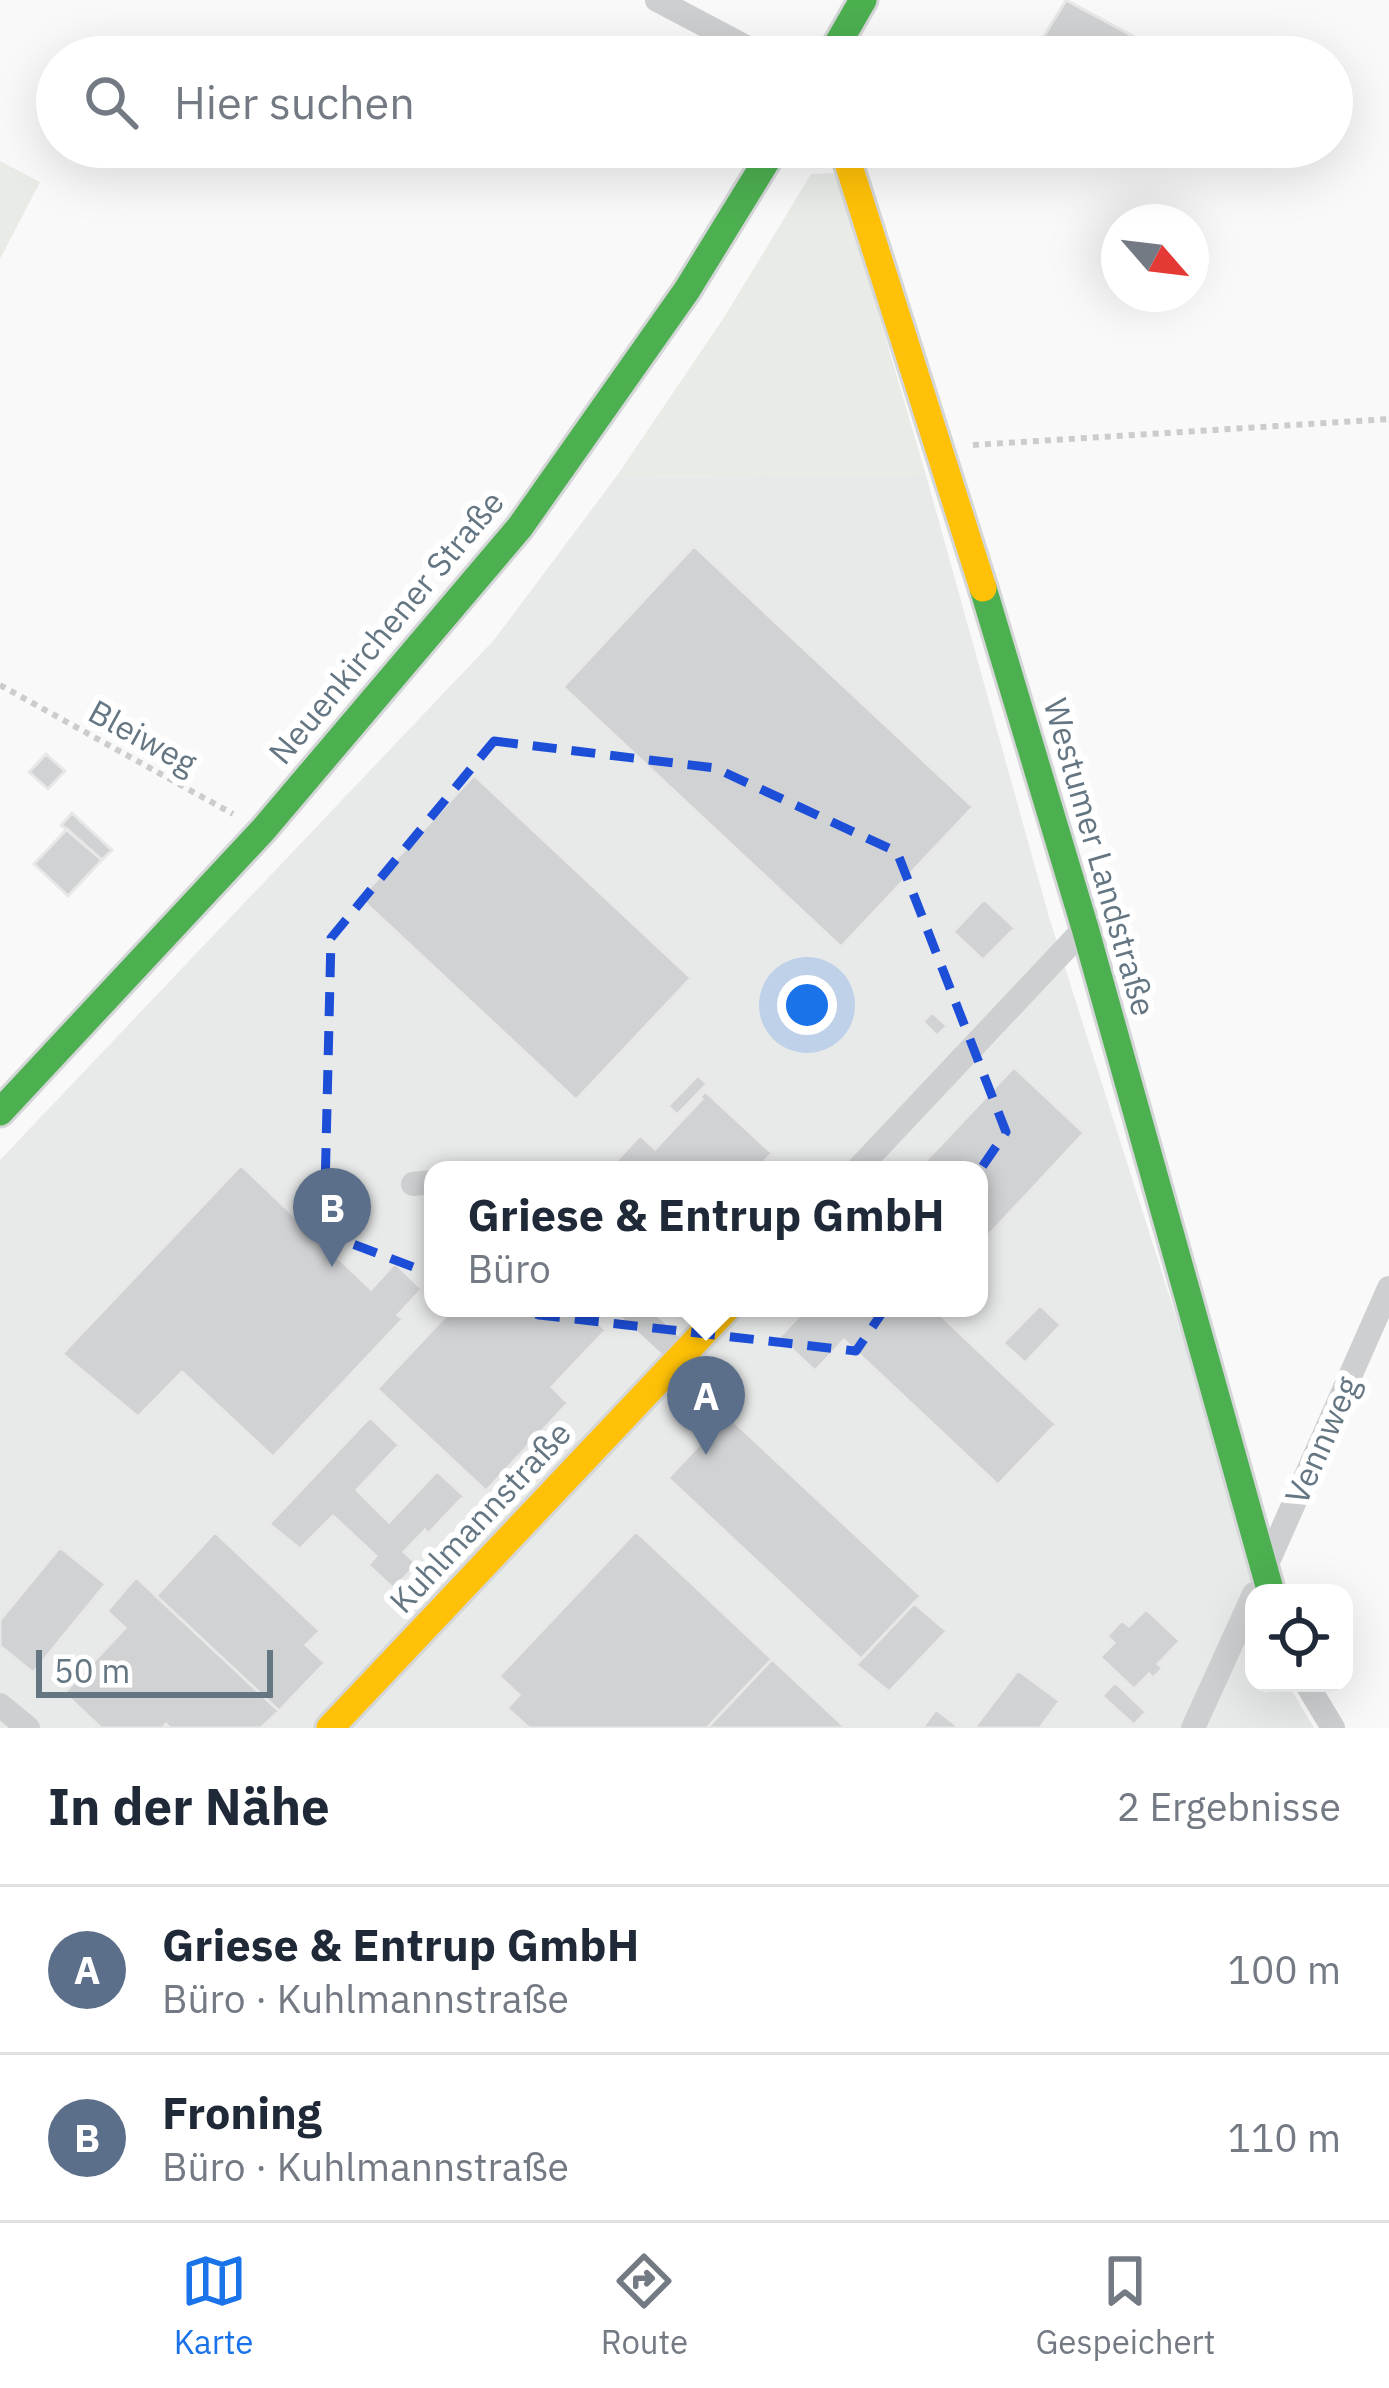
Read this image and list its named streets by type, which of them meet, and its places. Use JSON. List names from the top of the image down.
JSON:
{
  "streets": {
    "street": [
      "Neuenkirchener Straße",
      "Westumer Landstraße",
      "Vennweg",
      "Kuhlmannstraße"
    ],
    "path": ["Bleiweg"]
  },
  "crossings": [
    ["Neuenkirchener Straße", "Bleiweg"]
  ],
  "scale_bar": "50 m",
  "north": "bottom right",
  "page": {
    "search": "Hier suchen",
    "popup": ["Griese & Entrup GmbH", "Büro"],
    "pins": ["B", "A"],
    "scale": "50 m",
    "heading": ["In der Nähe", "2 Ergebnisse"],
    "list": [
      {
        "mark": "A",
        "name": "Griese & Entrup GmbH",
        "note": "Büro · Kuhlmannstraße",
        "value": "100 m"
      },
      {
        "mark": "B",
        "name": "Froning",
        "note": "Büro · Kuhlmannstraße",
        "value": "110 m"
      }
    ],
    "nav": ["Karte", "Route", "Gespeichert"]
  }
}
